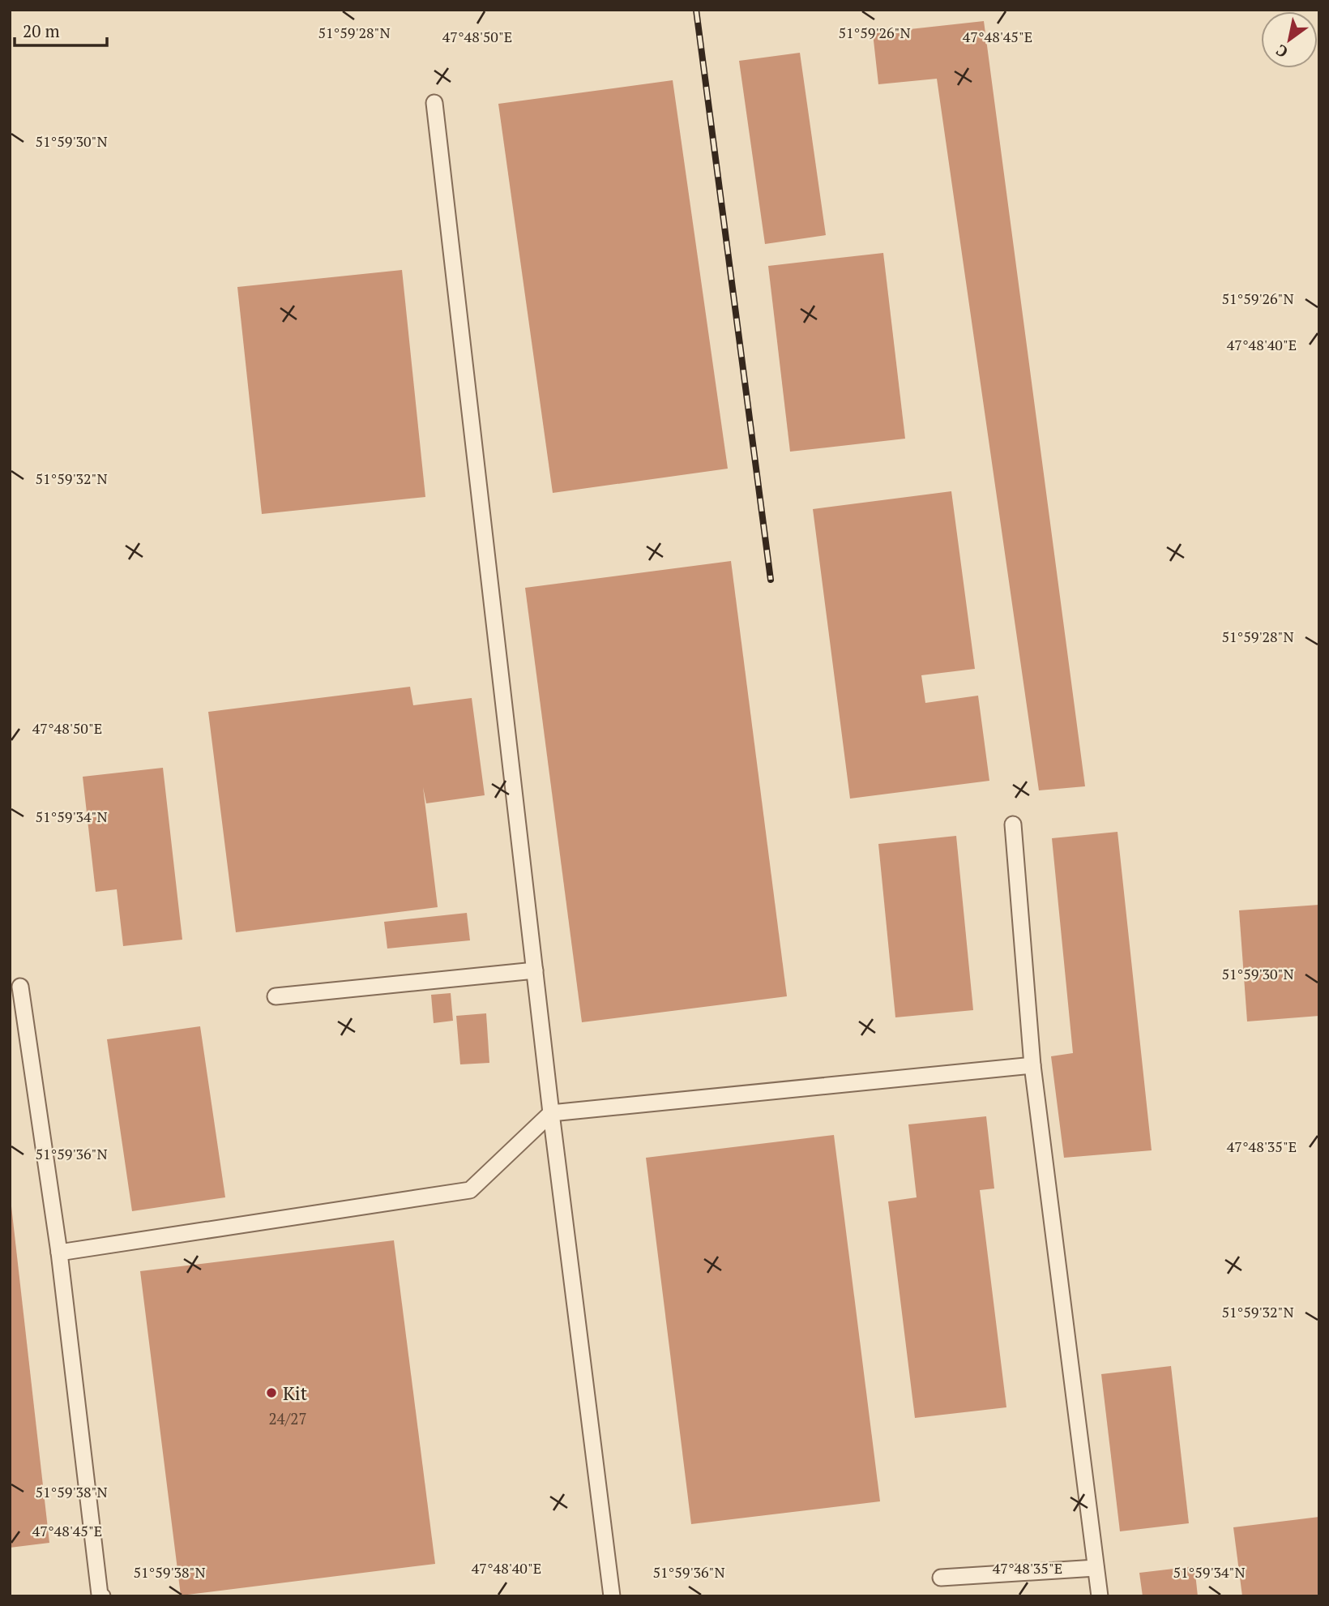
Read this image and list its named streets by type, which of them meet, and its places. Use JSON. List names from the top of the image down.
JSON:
{
  "places": ["Kit"],
  "house_numbers": ["24/27"],
  "scale_bar": "20 m",
  "north": "bottom left",
  "coordinates": [
    "51°59'28\"N",
    "51°59'26\"N",
    "47°48'50\"E",
    "47°48'45\"E",
    "51°59'30\"N",
    "47°48'40\"E",
    "51°59'32\"N",
    "51°59'34\"N",
    "47°48'35\"E",
    "51°59'36\"N",
    "51°59'38\"N"
  ]
}
